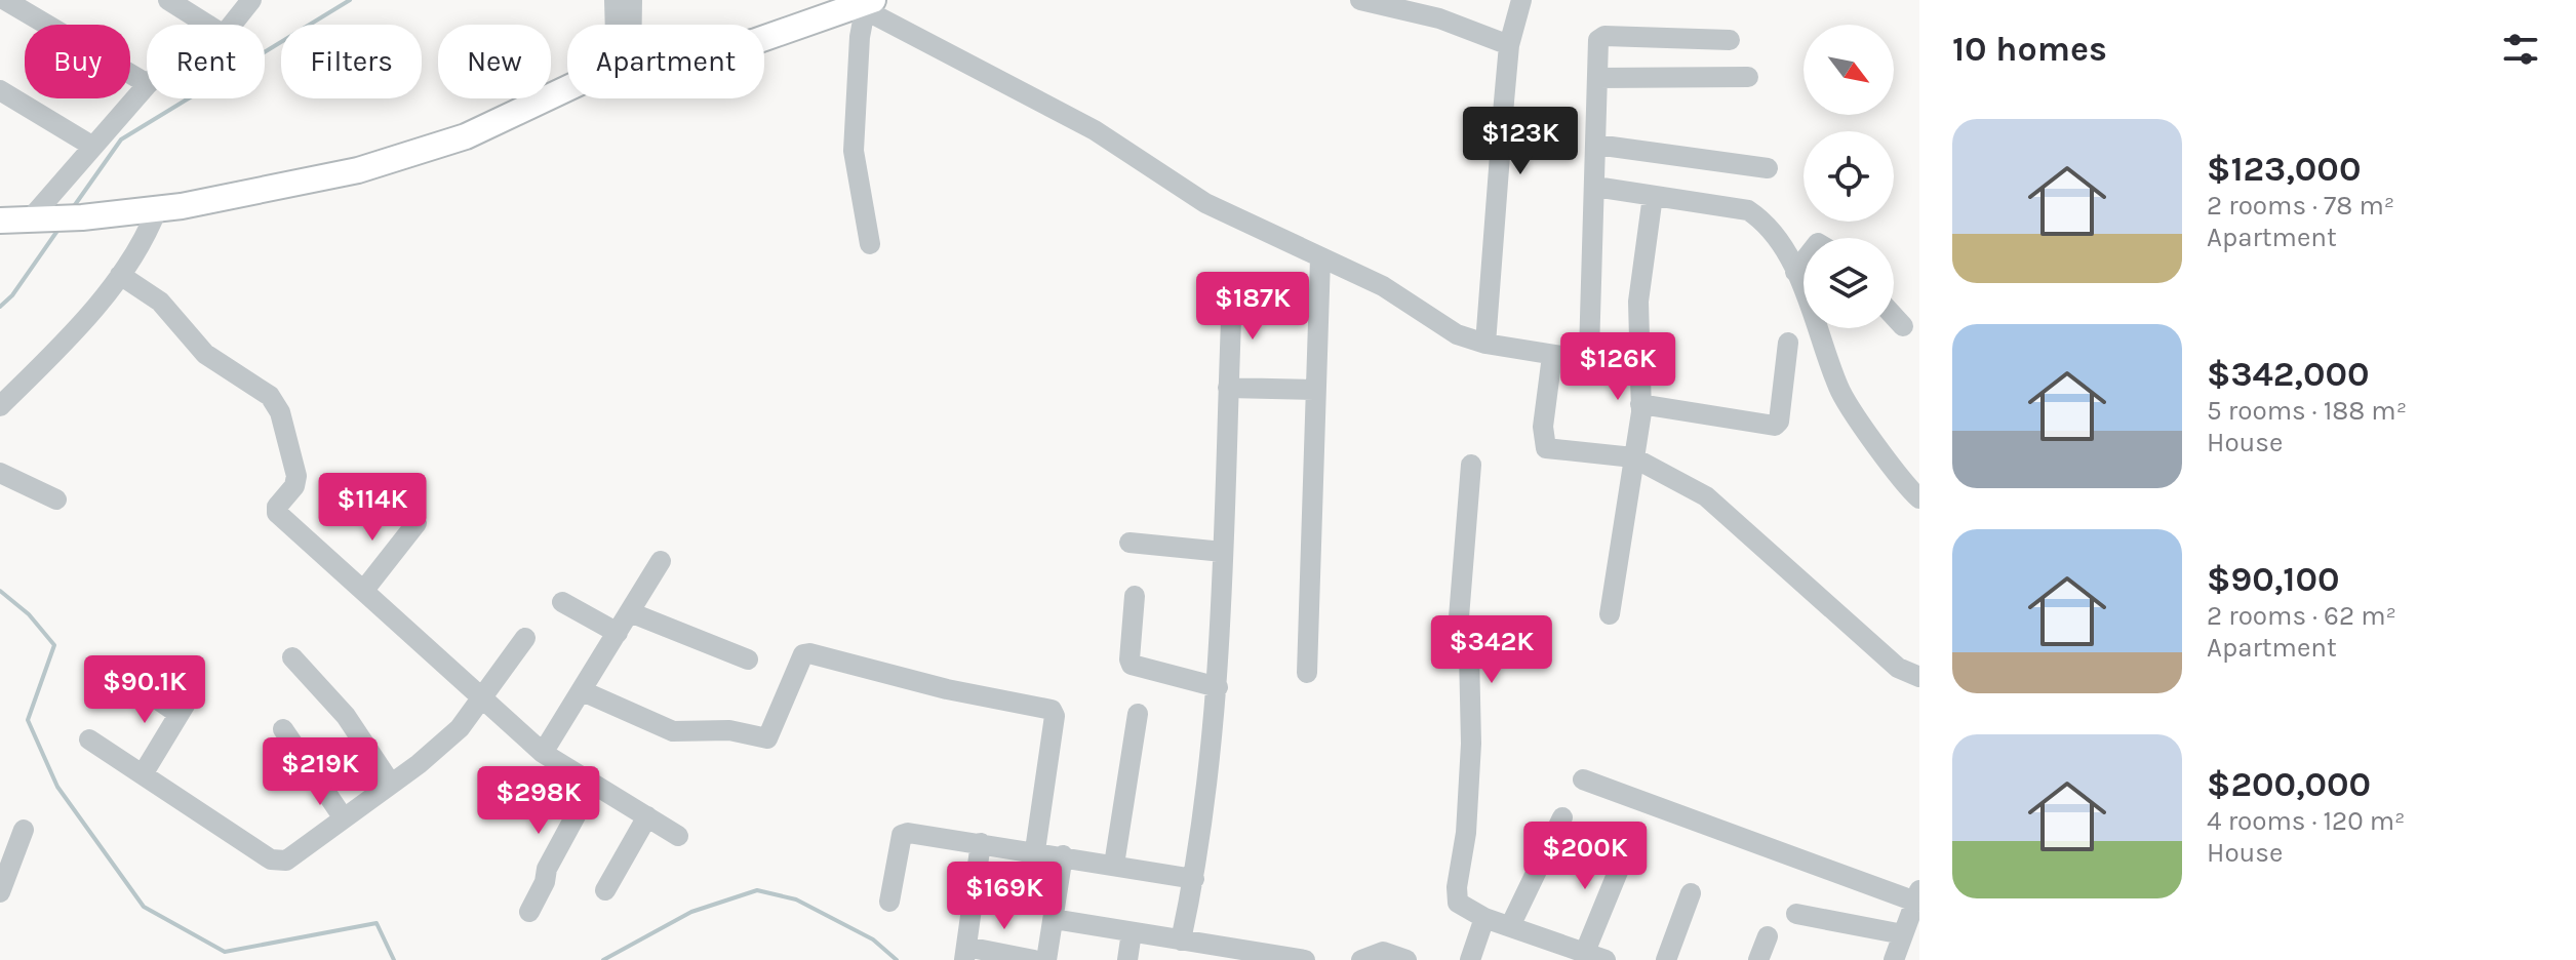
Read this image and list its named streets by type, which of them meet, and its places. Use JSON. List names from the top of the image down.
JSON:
{
  "north": "bottom right",
  "page": {
    "heading": "10 homes",
    "chip": [
      "Buy",
      "Rent",
      "Filters",
      "New",
      "Apartment"
    ],
    "list": [
      {
        "name": "$123,000",
        "note": "2 rooms · 78 m² · Apartment"
      },
      {
        "name": "$342,000",
        "note": "5 rooms · 188 m² · House"
      },
      {
        "name": "$90,100",
        "note": "2 rooms · 62 m² · Apartment"
      },
      {
        "name": "$200,000",
        "note": "4 rooms · 120 m² · House"
      }
    ],
    "price": [
      "$123K",
      "$187K",
      "$126K",
      "$114K",
      "$342K",
      "$90.1K",
      "$219K",
      "$298K",
      "$200K",
      "$169K"
    ]
  }
}
